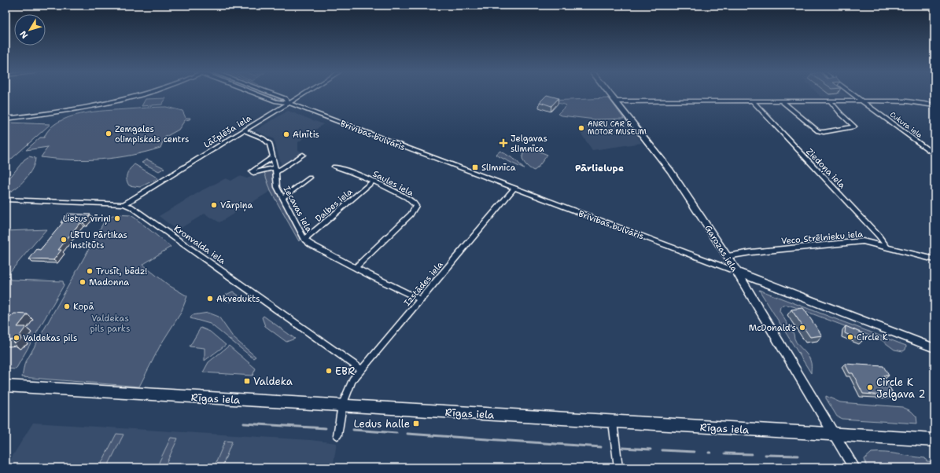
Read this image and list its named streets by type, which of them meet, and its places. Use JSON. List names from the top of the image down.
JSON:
{
  "streets": {
    "main road": ["Brīvības bulvāris", "Garozas iela", "Rīgas iela"],
    "street": [
      "Cukura iela",
      "Lāčplēša iela",
      "Ziedoņa iela",
      "Saules iela",
      "Dalbes iela",
      "Iecavas iela",
      "Veco Strēlnieku iela",
      "Kronvalda iela",
      "Izstādes iela"
    ]
  },
  "crossings": [
    ["Lāčplēša iela", "Brīvības bulvāris"],
    ["Lāčplēša iela", "Iecavas iela"],
    ["Lāčplēša iela", "Kronvalda iela"],
    ["Brīvības bulvāris", "Garozas iela"],
    ["Brīvības bulvāris", "Izstādes iela"],
    ["Ziedoņa iela", "Veco Strēlnieku iela"],
    ["Saules iela", "Dalbes iela"],
    ["Saules iela", "Iecavas iela"],
    ["Dalbes iela", "Iecavas iela"],
    ["Iecavas iela", "Izstādes iela"],
    ["Veco Strēlnieku iela", "Garozas iela"],
    ["Kronvalda iela", "Izstādes iela"],
    ["Garozas iela", "Rīgas iela"],
    ["Izstādes iela", "Rīgas iela"]
  ],
  "districts": ["Pārlielupe"],
  "parks": ["Valdekas pils parks"],
  "places": {
    "other": [
      "ANRU CAR & MOTOR MUSEUM",
      "Zemgales olimpiskais centrs",
      "Alnītis",
      "Vārpiņa",
      "Lietus vīriņi",
      "LBTU Pārtikas institūts",
      "Trusīt, bēdz!",
      "Madonna",
      "Akvedukts",
      "Kopā",
      "McDonald's",
      "Circle K",
      "Valdekas pils",
      "EBR",
      "Circle K Jelgava 2"
    ],
    "health": ["Jelgavas slimnīca"],
    "transit": ["Slimnīca", "Valdeka", "Ledus halle"]
  },
  "north": "bottom left"
}
